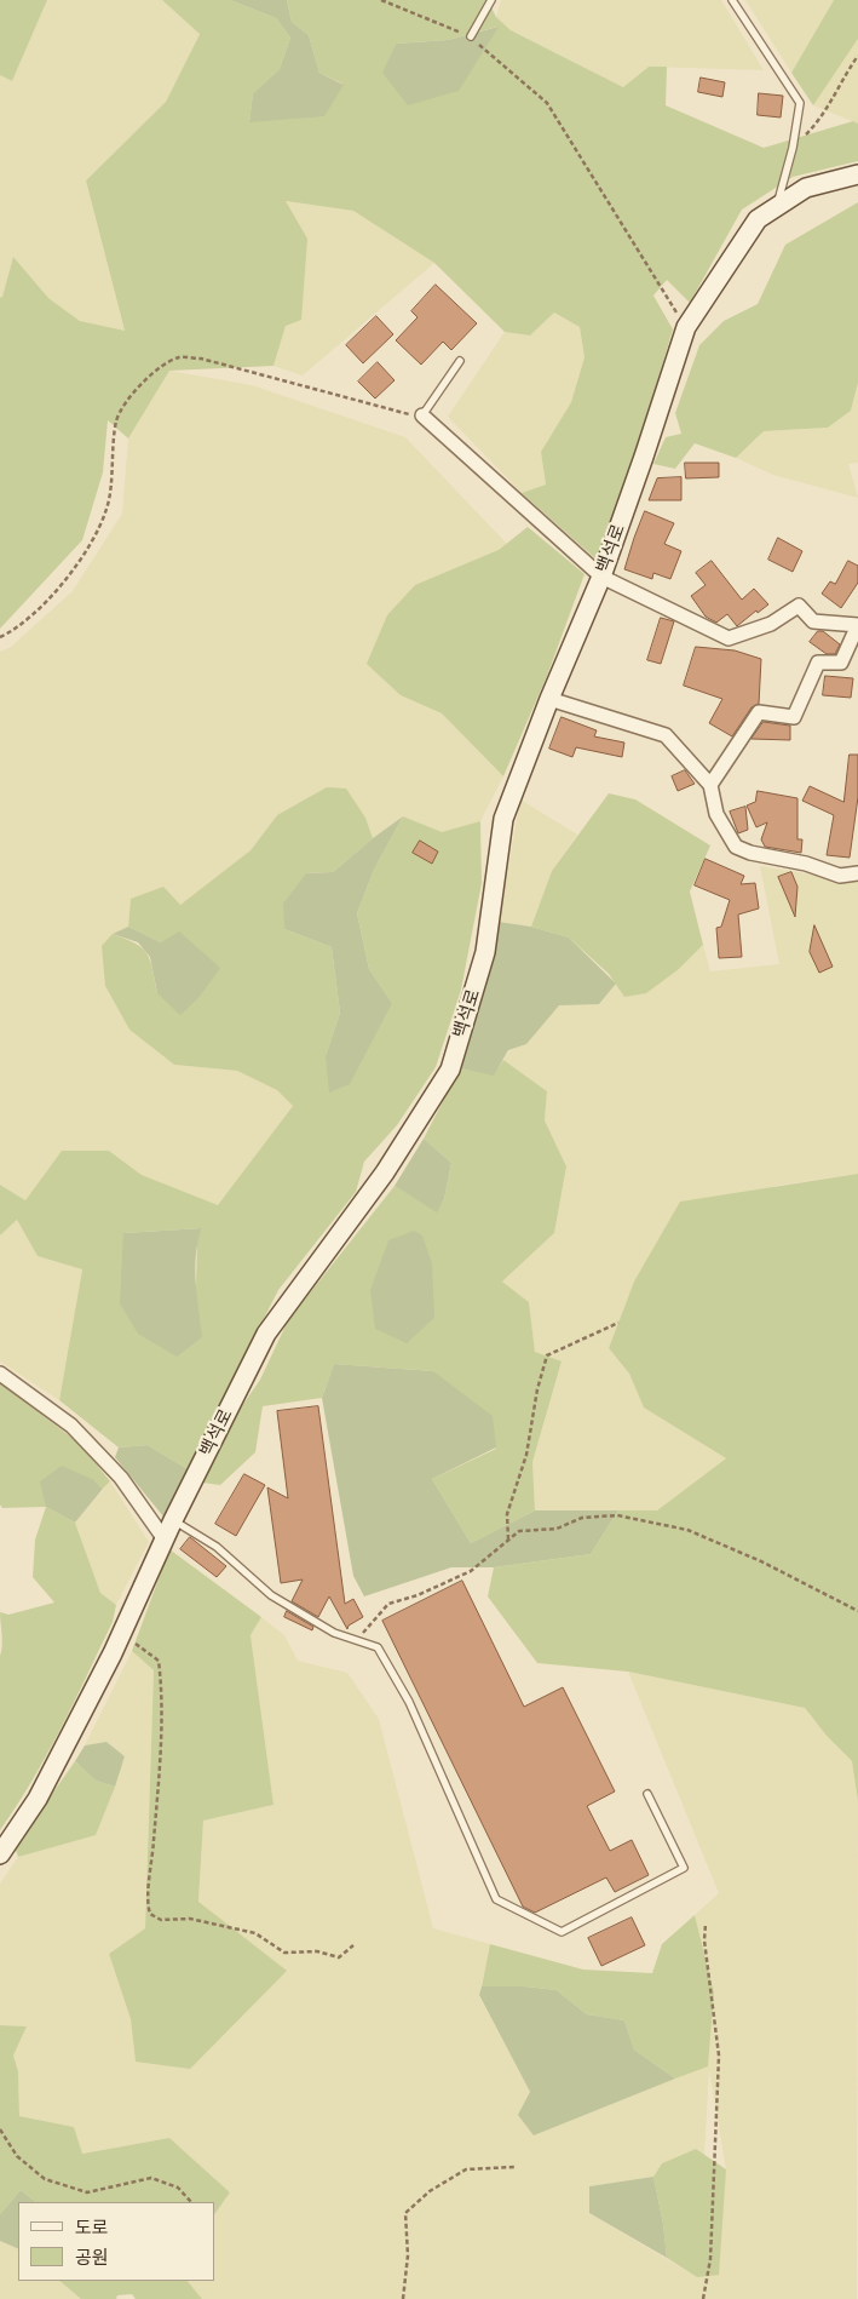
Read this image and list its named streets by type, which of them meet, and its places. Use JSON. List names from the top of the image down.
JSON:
{
  "streets": {
    "street": ["백석로"]
  },
  "legend": ["도로", "공원"]
}
